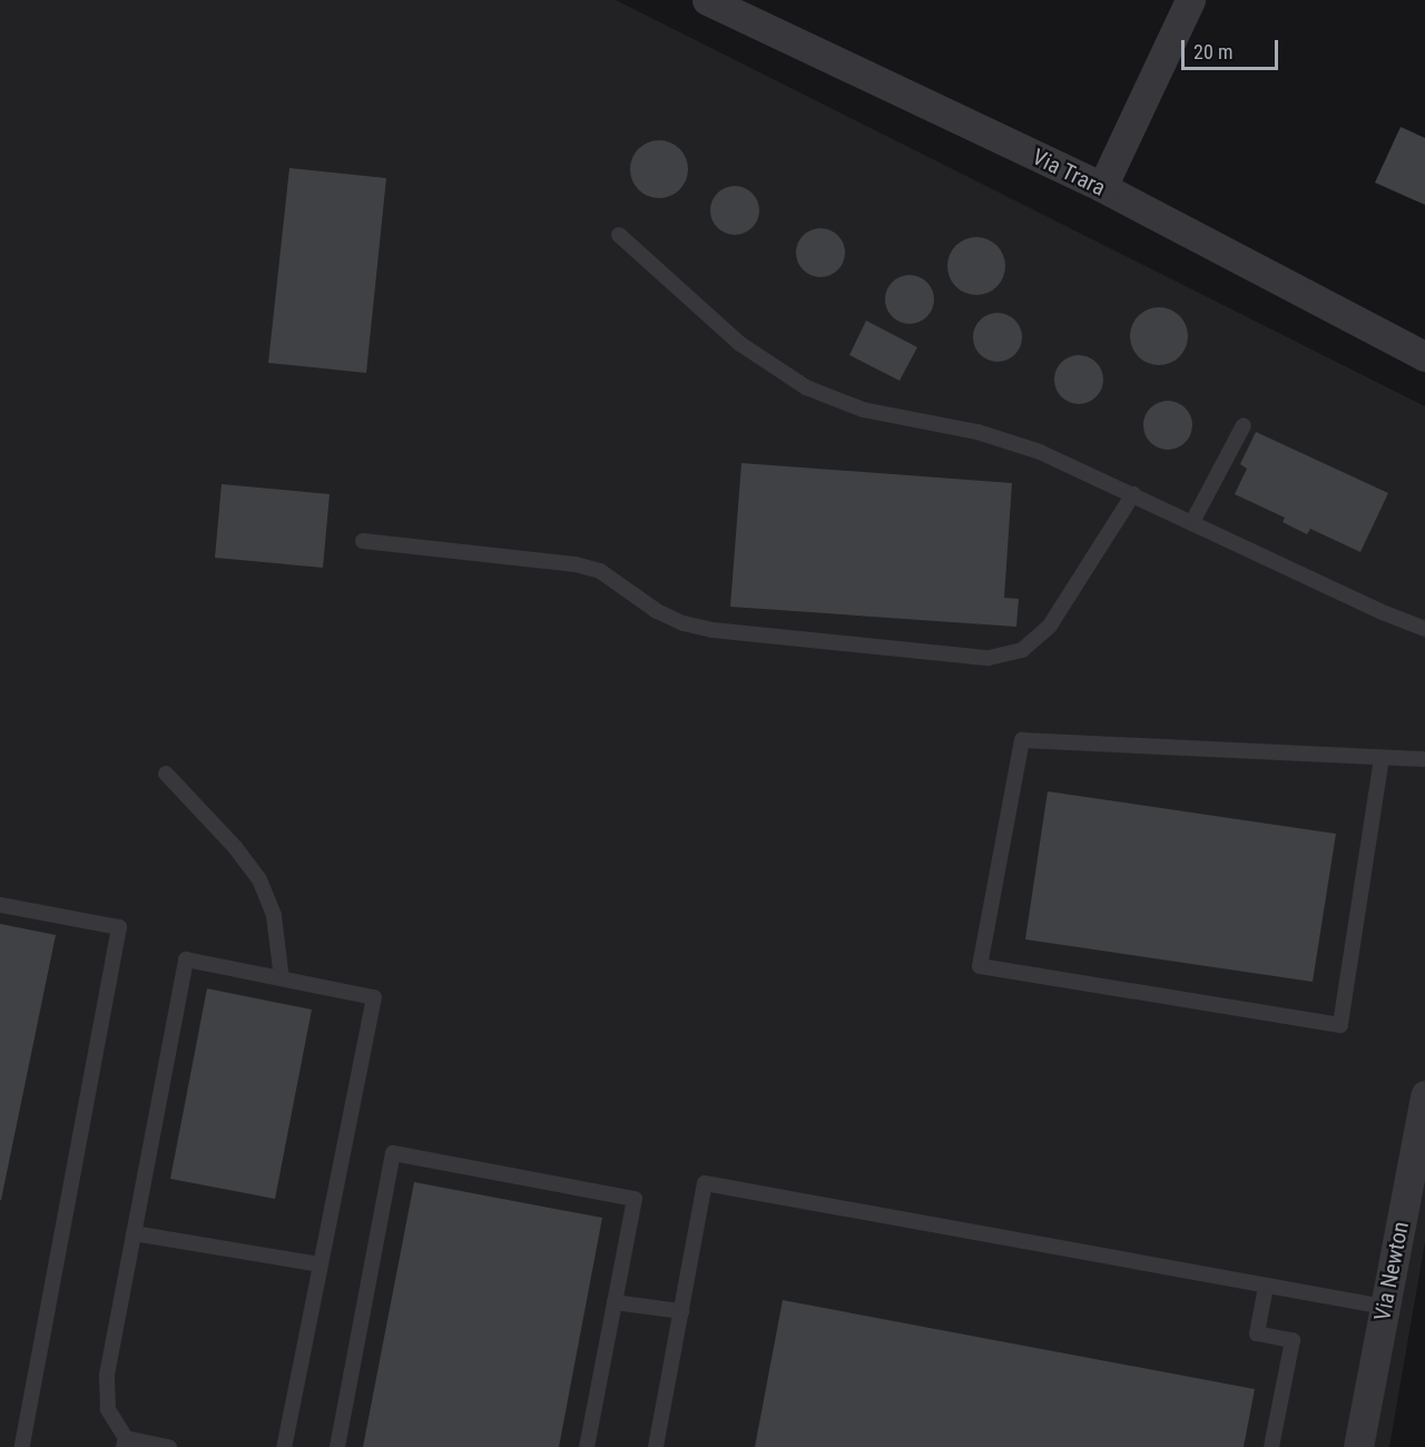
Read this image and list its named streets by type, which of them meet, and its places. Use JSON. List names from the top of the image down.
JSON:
{
  "streets": {
    "street": ["Via Trara", "Via Newton"]
  },
  "scale_bar": "20 m"
}
